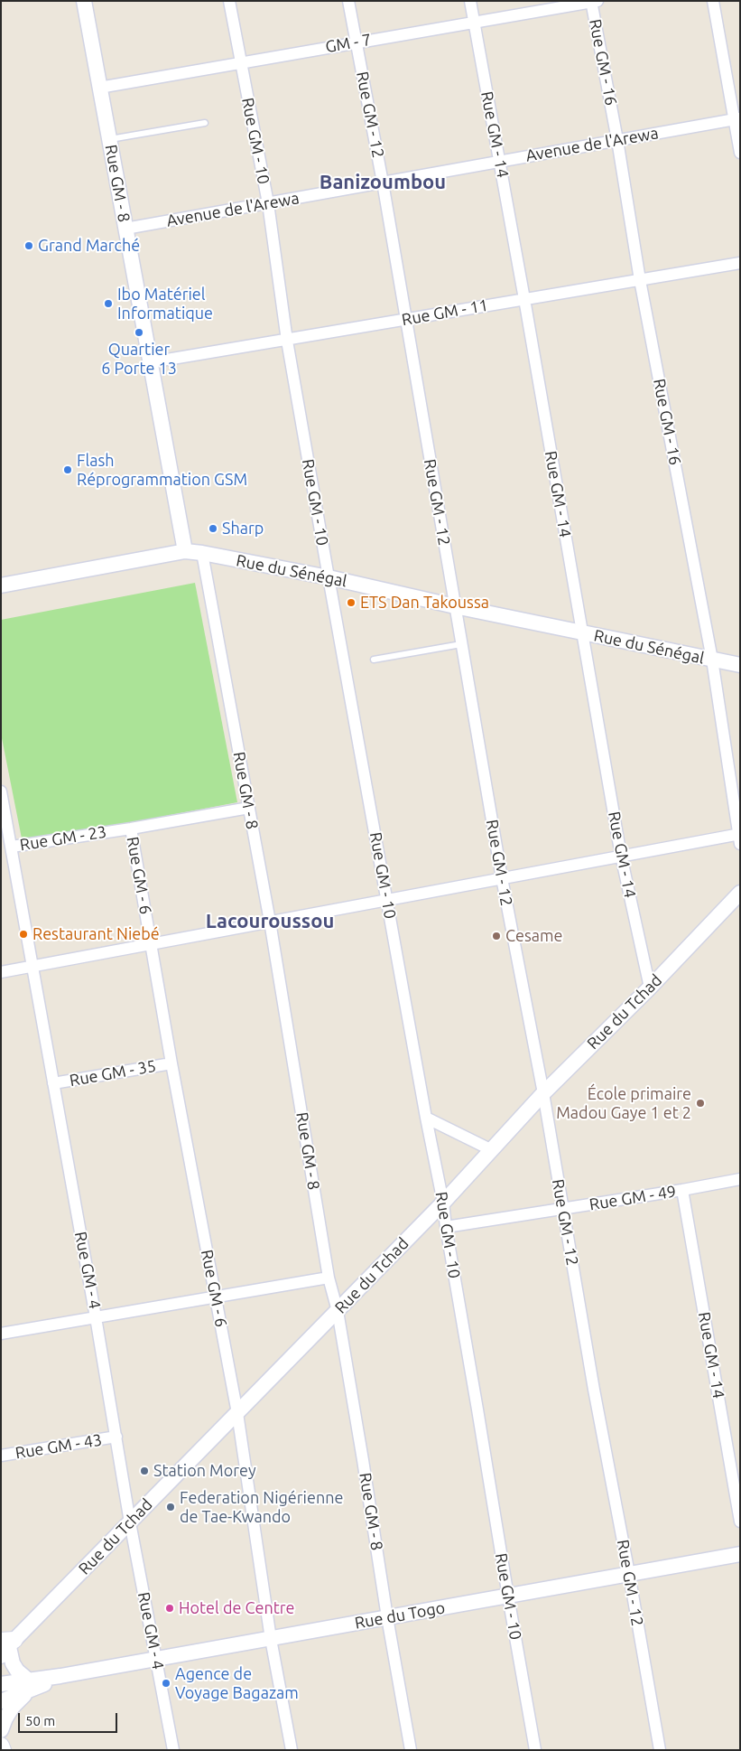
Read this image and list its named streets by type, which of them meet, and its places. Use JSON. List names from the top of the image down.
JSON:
{
  "streets": {
    "street": [
      "GM - 7",
      "Rue GM - 16",
      "Rue GM - 12",
      "Rue GM - 14",
      "Rue GM - 10",
      "Avenue de l'Arewa",
      "Rue GM - 8",
      "Rue GM - 11",
      "Rue du Sénégal",
      "Rue GM - 23",
      "Rue GM - 6",
      "Rue du Tchad",
      "Rue GM - 35",
      "Rue GM - 49",
      "Rue GM - 4",
      "Rue GM - 43",
      "Rue du Togo"
    ]
  },
  "crossings": [
    ["GM - 7", "Rue GM - 16"],
    ["GM - 7", "Rue GM - 12"],
    ["GM - 7", "Rue GM - 14"],
    ["GM - 7", "Rue GM - 10"],
    ["GM - 7", "Rue GM - 8"],
    ["Rue GM - 16", "Avenue de l'Arewa"],
    ["Rue GM - 16", "Rue GM - 11"],
    ["Rue GM - 16", "Rue du Sénégal"],
    ["Rue GM - 12", "Avenue de l'Arewa"],
    ["Rue GM - 12", "Rue GM - 11"],
    ["Rue GM - 12", "Rue du Sénégal"],
    ["Rue GM - 12", "Rue du Tchad"],
    ["Rue GM - 12", "Rue GM - 49"],
    ["Rue GM - 12", "Rue du Togo"],
    ["Rue GM - 14", "Avenue de l'Arewa"],
    ["Rue GM - 14", "Rue GM - 11"],
    ["Rue GM - 14", "Rue du Sénégal"],
    ["Rue GM - 14", "Rue du Tchad"],
    ["Rue GM - 14", "Rue GM - 49"],
    ["Rue GM - 10", "Avenue de l'Arewa"],
    ["Rue GM - 10", "Rue GM - 11"],
    ["Rue GM - 10", "Rue du Sénégal"],
    ["Rue GM - 10", "Rue du Tchad"],
    ["Rue GM - 10", "Rue GM - 49"],
    ["Rue GM - 10", "Rue du Togo"],
    ["Avenue de l'Arewa", "Rue GM - 8"],
    ["Rue GM - 8", "Rue GM - 11"],
    ["Rue GM - 8", "Rue du Sénégal"],
    ["Rue GM - 8", "Rue GM - 23"],
    ["Rue GM - 8", "Rue du Tchad"],
    ["Rue GM - 8", "Rue du Togo"],
    ["Rue GM - 23", "Rue GM - 6"],
    ["Rue GM - 23", "Rue GM - 4"],
    ["Rue GM - 6", "Rue du Tchad"],
    ["Rue GM - 6", "Rue GM - 35"],
    ["Rue GM - 6", "Rue du Togo"],
    ["Rue du Tchad", "Rue GM - 4"],
    ["Rue GM - 35", "Rue GM - 4"],
    ["Rue GM - 4", "Rue GM - 43"],
    ["Rue GM - 4", "Rue du Togo"]
  ],
  "districts": ["Banizoumbou", "Lacouroussou"],
  "places": [
    "Grand Marché",
    "Ibo Matériel Informatique",
    "Quartier 6 Porte 13",
    "Flash Réprogrammation GSM",
    "Sharp",
    "ETS Dan Takoussa",
    "Restaurant Niebé",
    "Cesame",
    "École primaire Madou Gaye 1 et 2",
    "Station Morey",
    "Federation Nigérienne de Tae-Kwando",
    "Hotel de Centre",
    "Agence de Voyage Bagazam"
  ],
  "scale_bar": "50 m"
}
